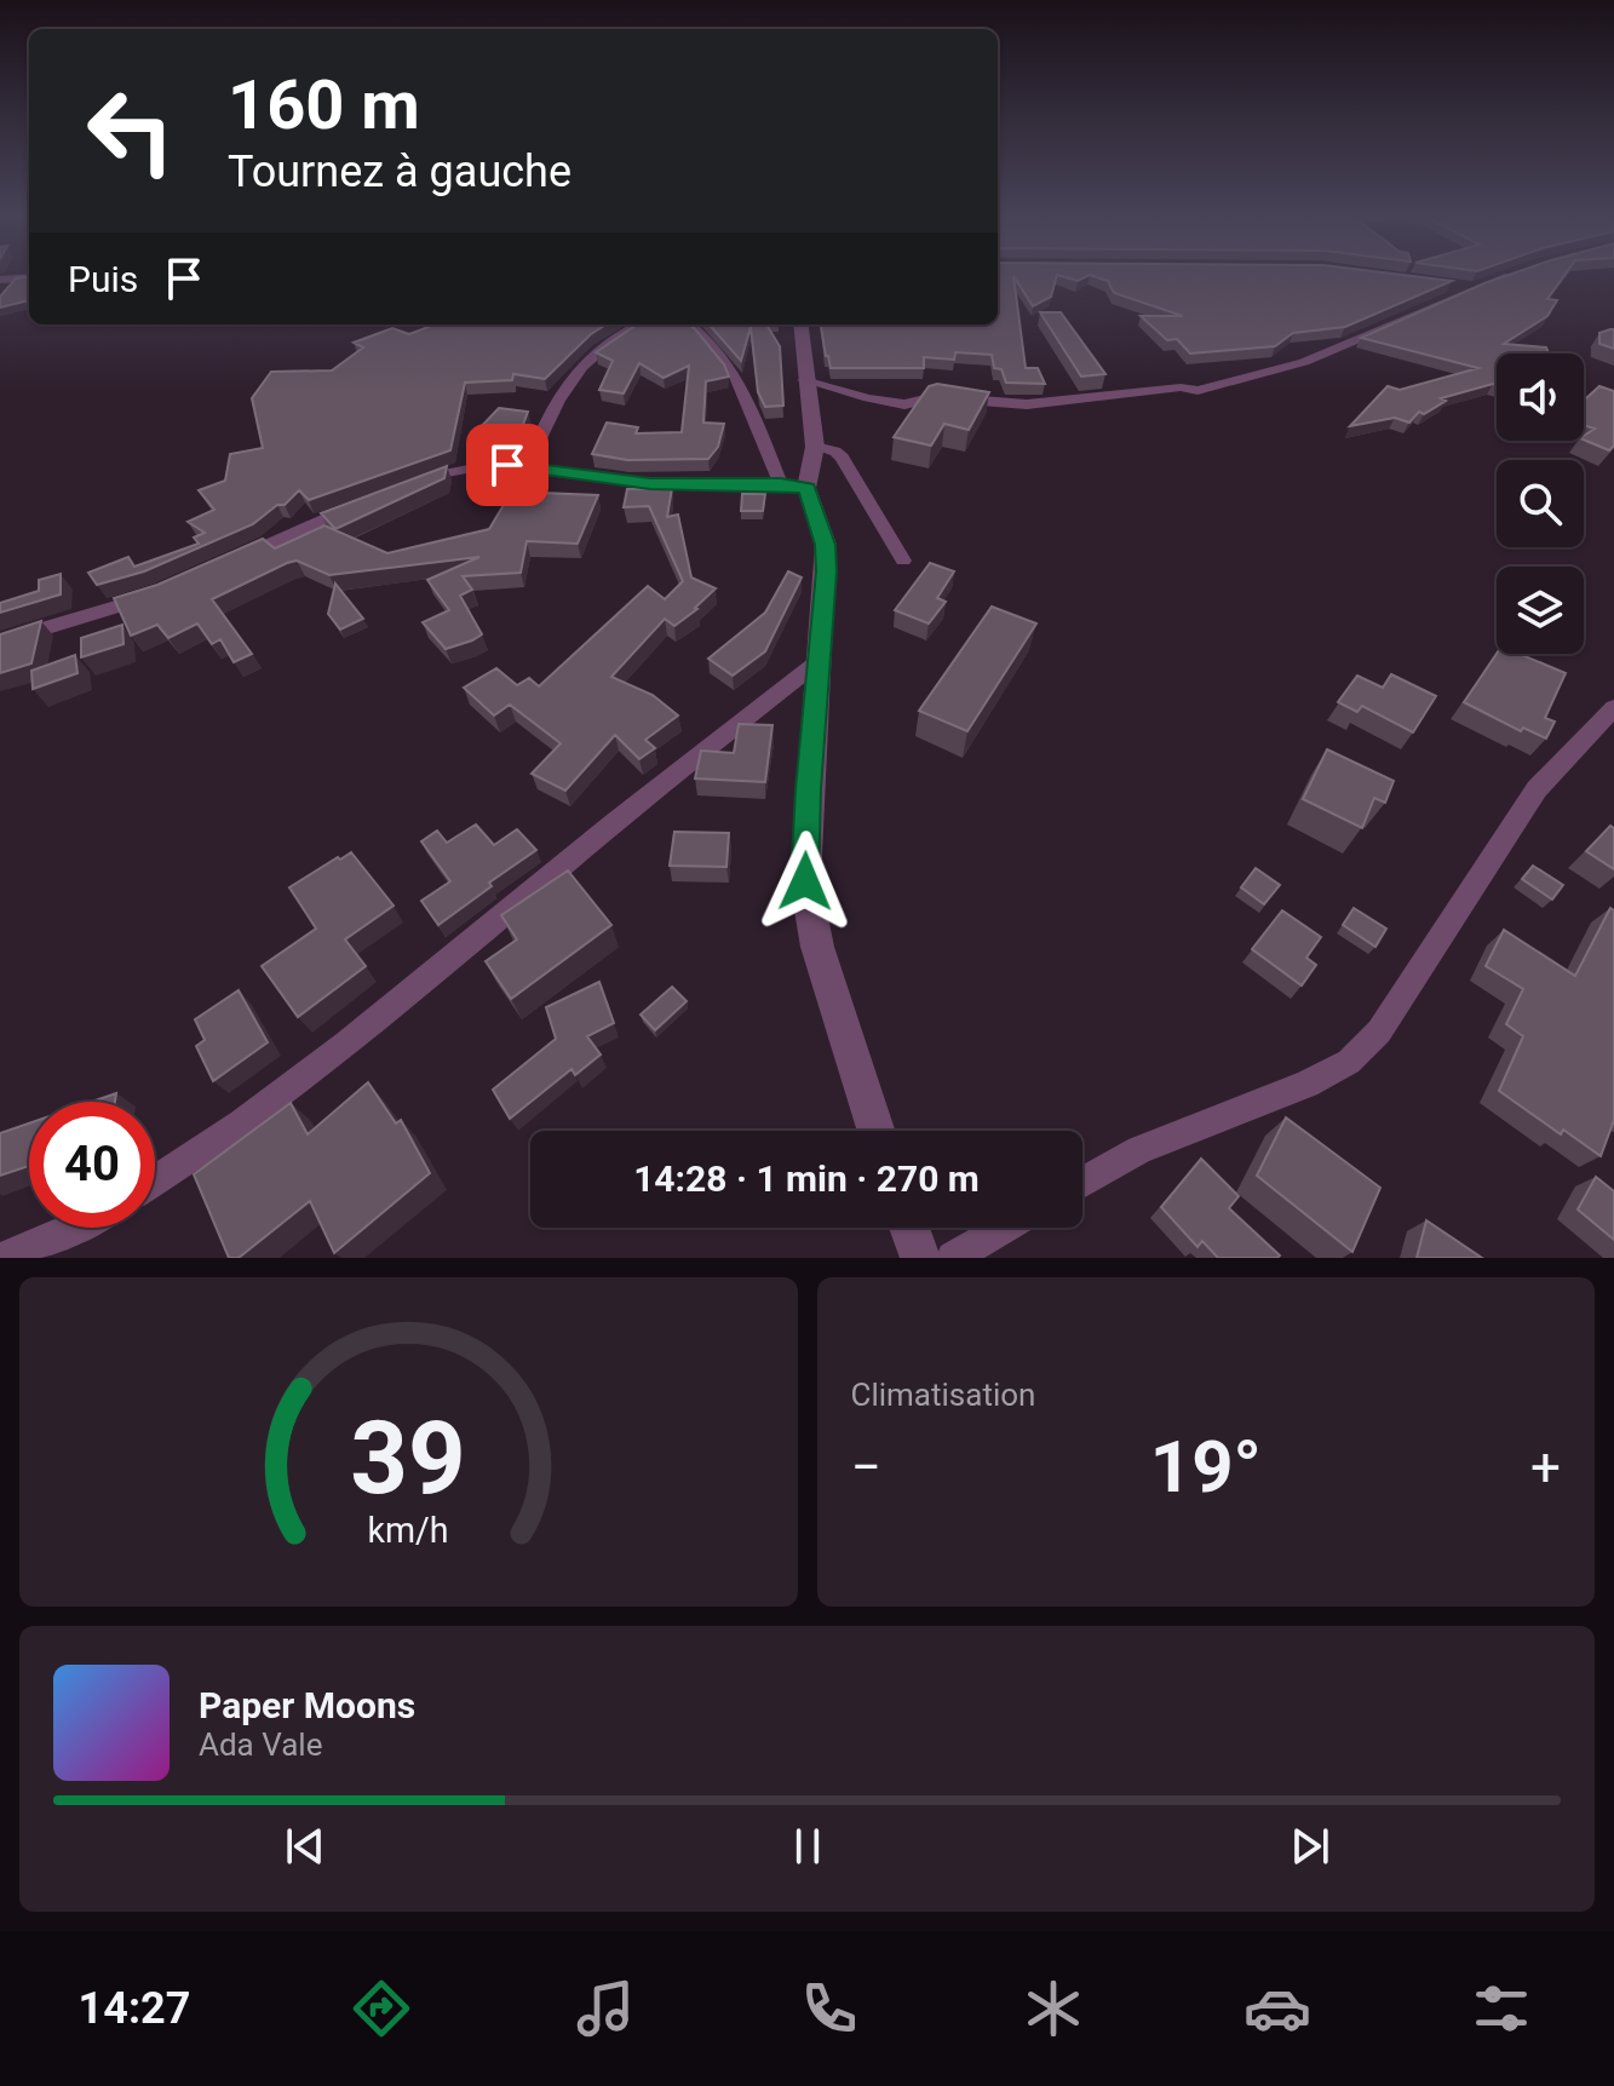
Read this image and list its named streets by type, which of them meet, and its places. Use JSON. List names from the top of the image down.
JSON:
{
  "page": {
    "turn": ["160 m", "Tournez à gauche"],
    "then": "Puis",
    "limit": "40",
    "trip": "14:28 · 1 min · 270 m",
    "tile": "Climatisation",
    "heat": ["−", "19°", "+"],
    "song": ["Paper Moons", "Ada Vale"],
    "tabs": "14:27",
    "gauge": ["39", "km/h"]
  }
}
